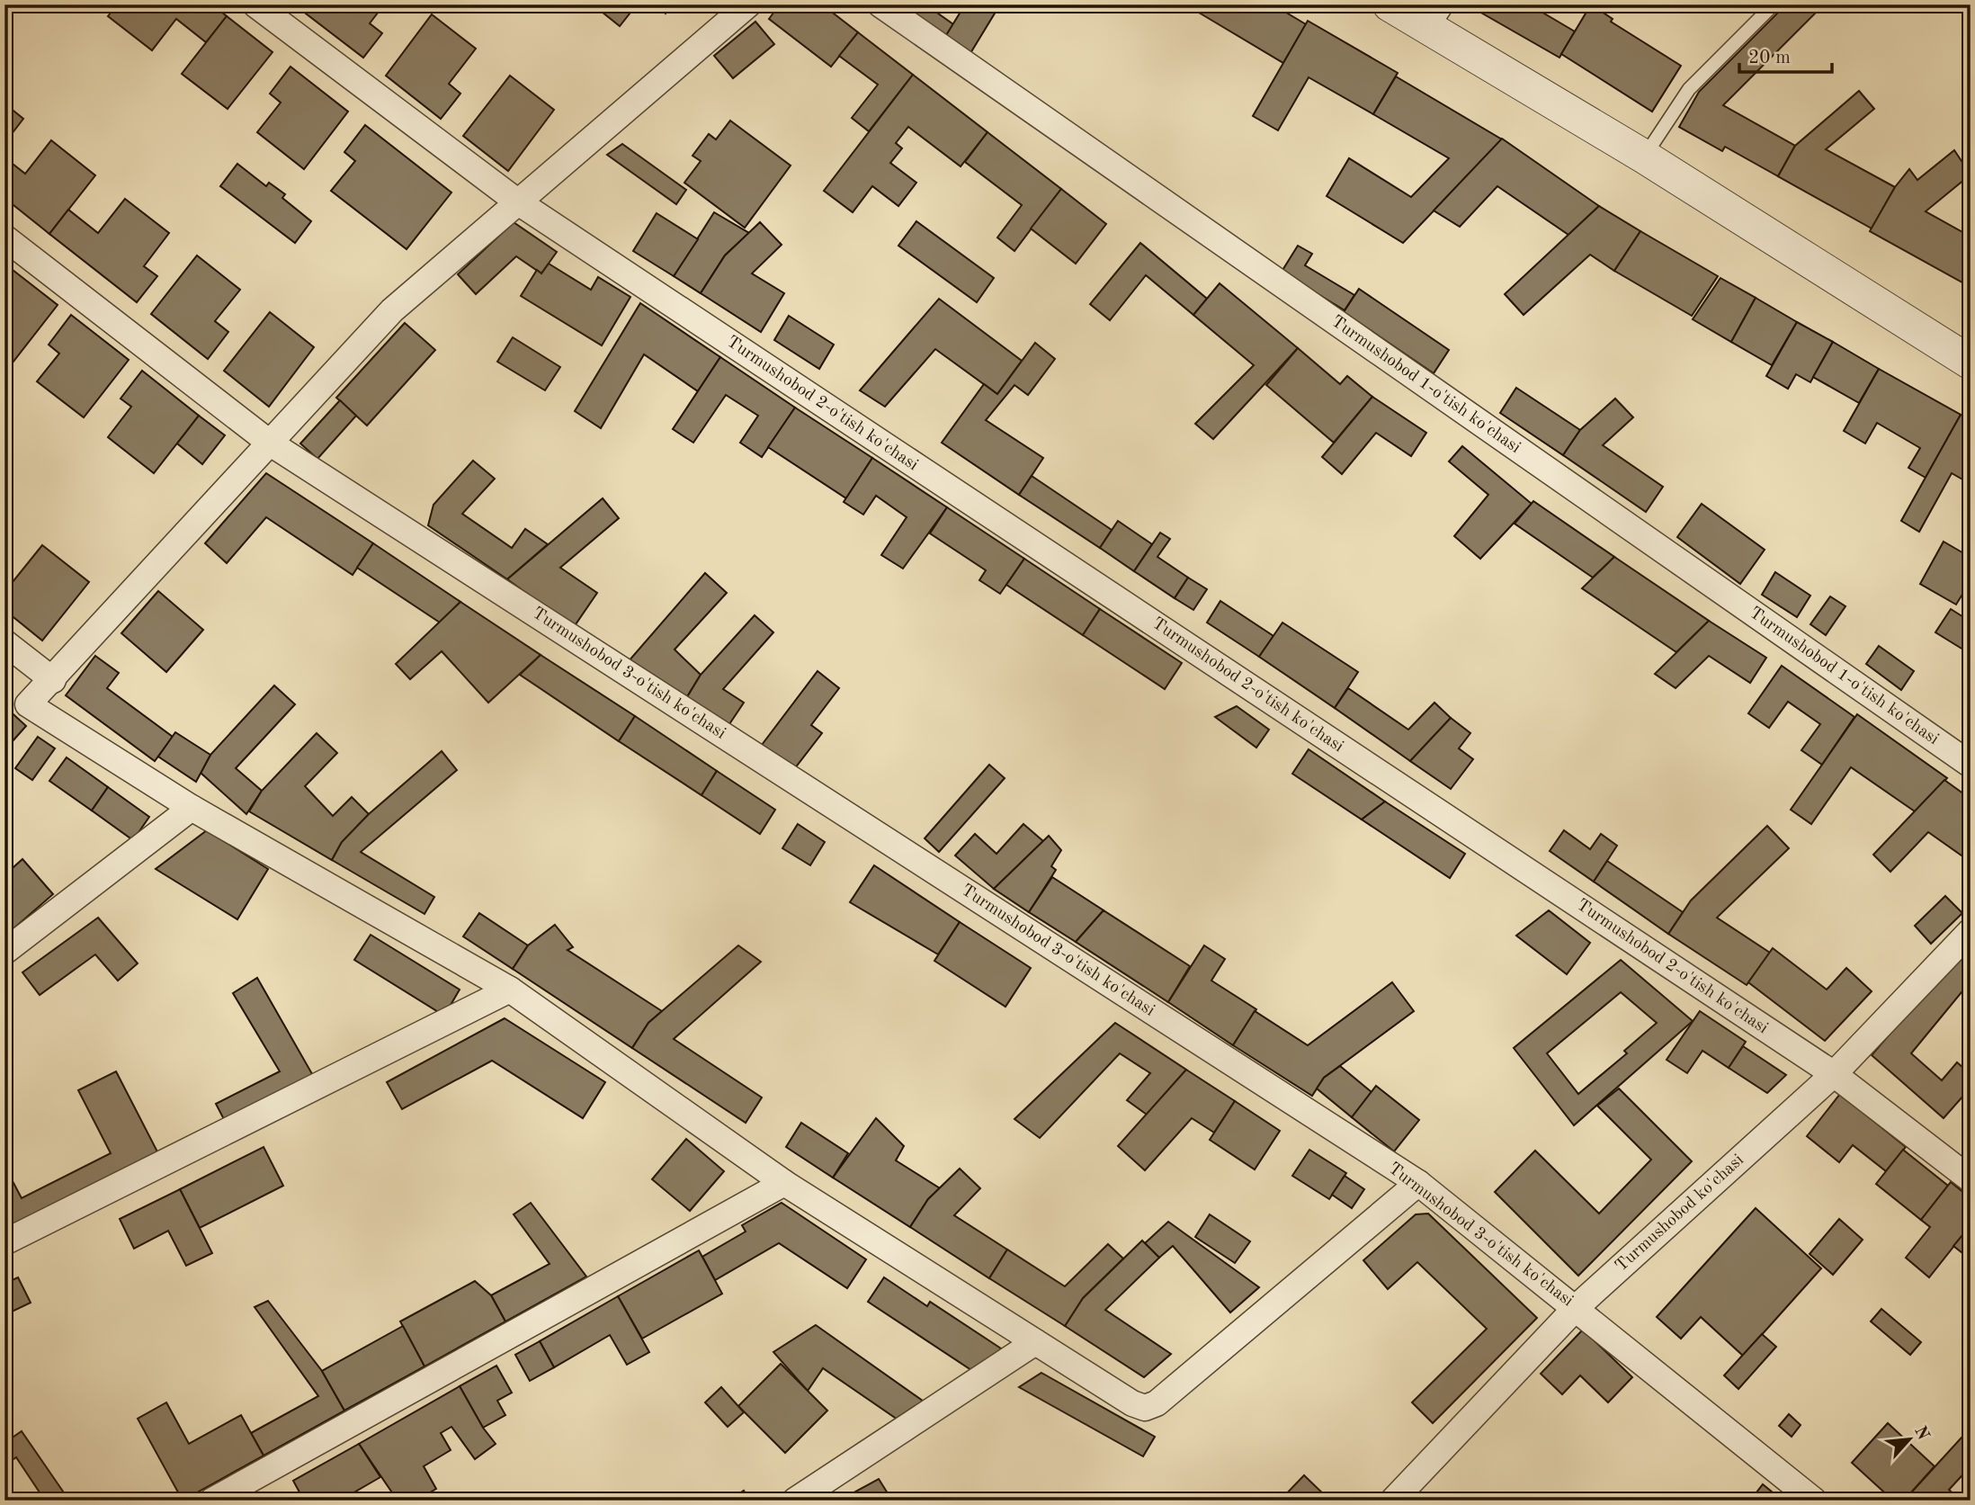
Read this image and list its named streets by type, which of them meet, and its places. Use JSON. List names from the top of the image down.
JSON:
{
  "streets": {
    "street": [
      "Turmushobod 1-o'tish ko'chasi",
      "Turmushobod 2-o'tish ko'chasi",
      "Turmushobod 3-o'tish ko'chasi",
      "Turmushobod ko'chasi"
    ]
  },
  "crossings": [
    ["Turmushobod 2-o'tish ko'chasi", "Turmushobod ko'chasi"],
    ["Turmushobod 3-o'tish ko'chasi", "Turmushobod ko'chasi"]
  ],
  "scale_bar": "20 m",
  "north": "top right"
}
